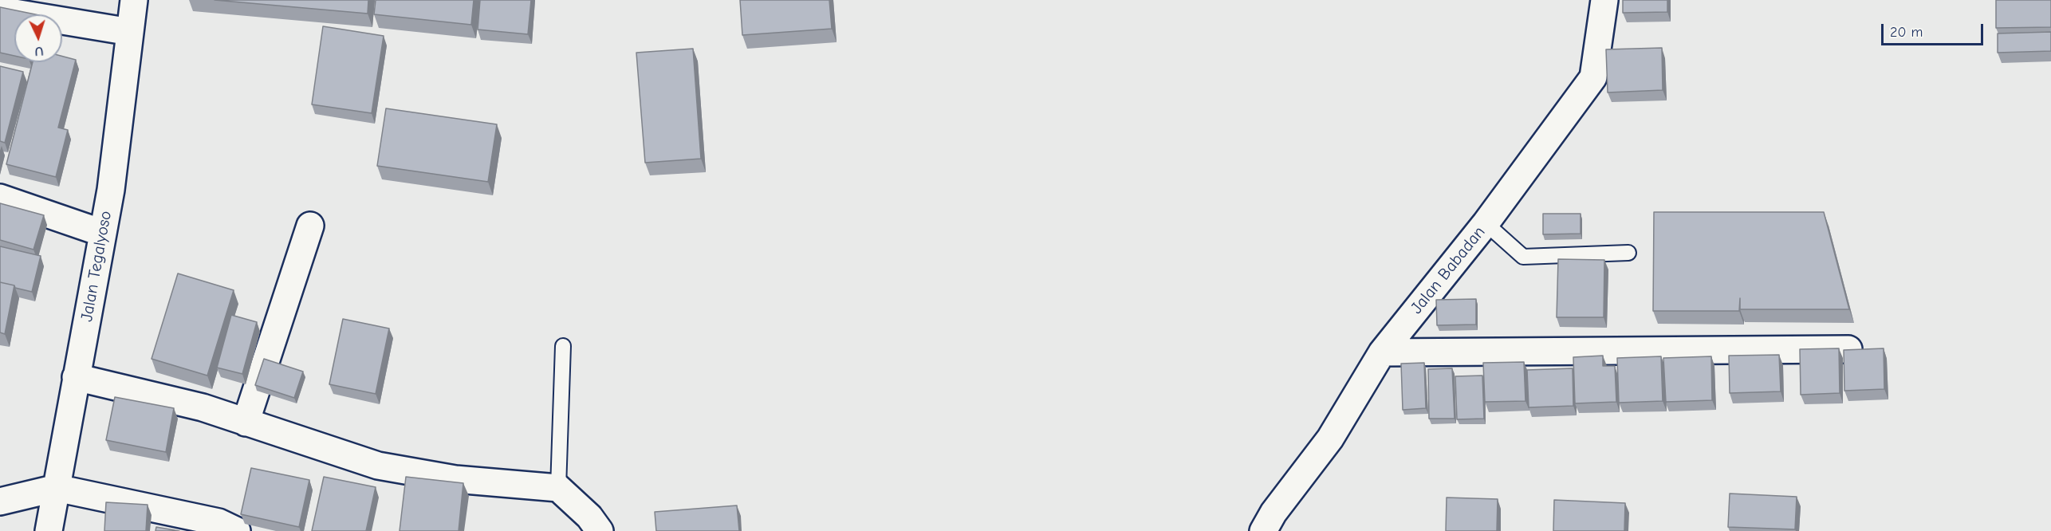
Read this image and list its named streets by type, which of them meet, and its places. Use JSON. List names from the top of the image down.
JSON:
{
  "streets": {
    "street": ["Jalan Tegalyoso", "Jalan Babadan"]
  },
  "scale_bar": "20 m",
  "north": "bottom"
}
